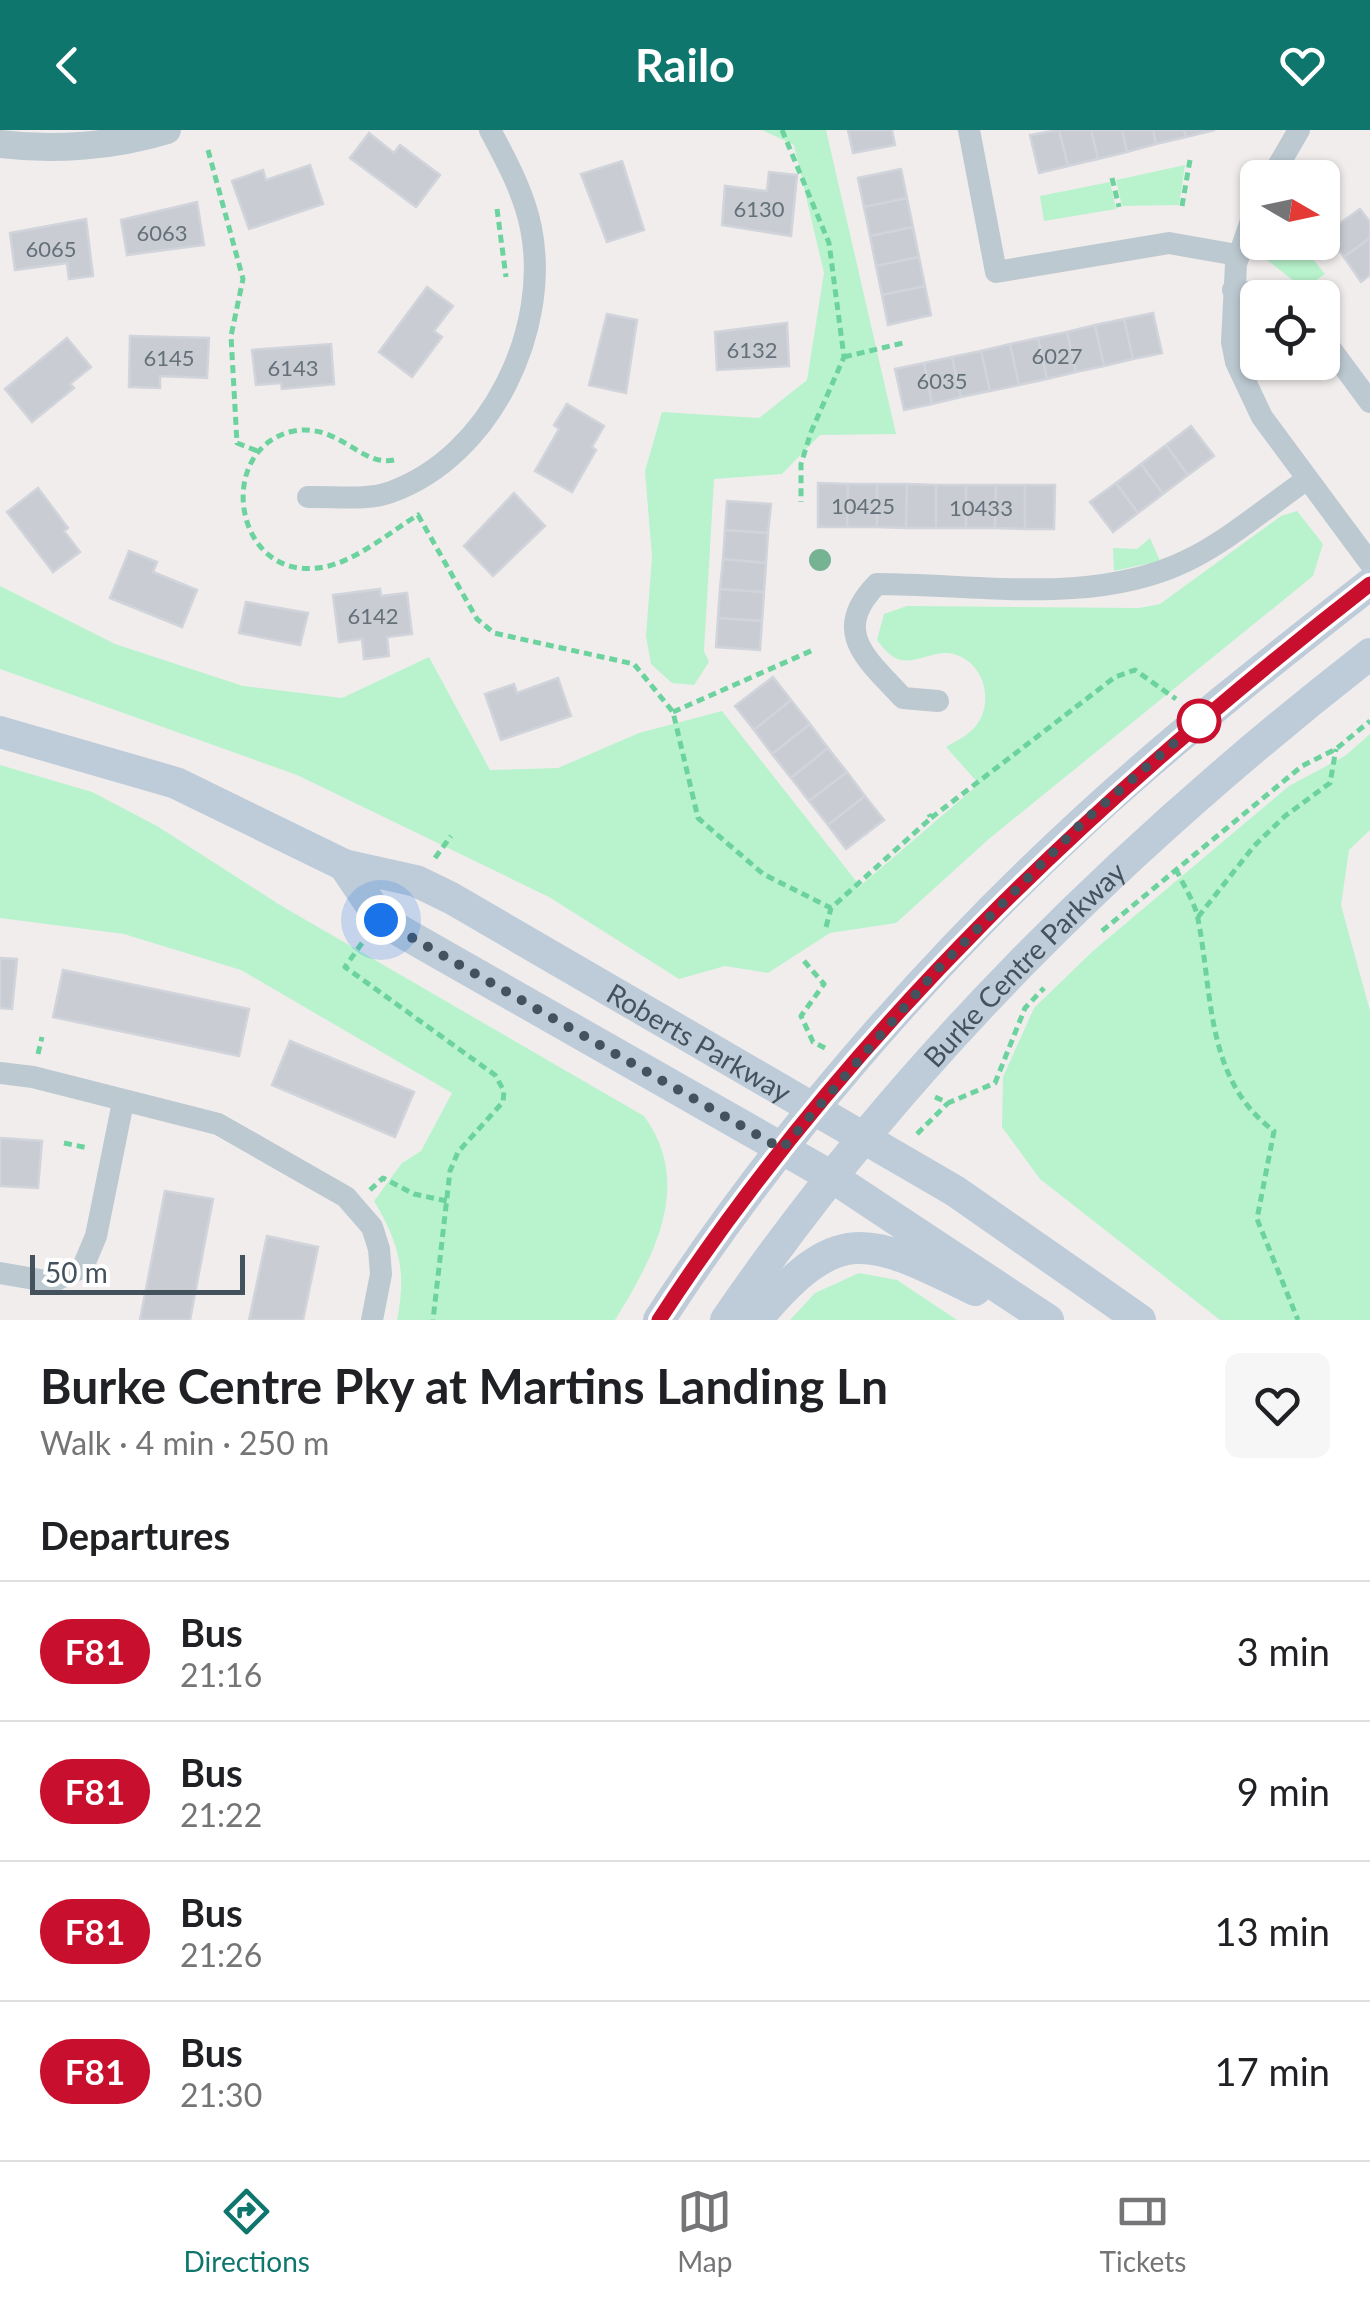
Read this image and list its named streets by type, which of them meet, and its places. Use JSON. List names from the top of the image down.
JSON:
{
  "streets": {
    "main road": ["Burke Centre Parkway", "Roberts Parkway"]
  },
  "crossings": [
    ["Burke Centre Parkway", "Roberts Parkway"]
  ],
  "lines": ["bus line F81"],
  "house_numbers": [
    "6130",
    "6063",
    "6065",
    "6132",
    "6027",
    "6145",
    "6143",
    "6035",
    "10425",
    "10433",
    "6142"
  ],
  "scale_bar": "50 m",
  "north": "right",
  "page": {
    "header": "Railo",
    "scale": "50 m",
    "heading": [
      ["Burke Centre Pky at Martins Landing Ln", "Walk · 4 min · 250 m"],
      "Departures"
    ],
    "list": [
      {
        "mark": "F81",
        "name": "Bus",
        "note": "21:16",
        "value": "3 min"
      },
      {
        "mark": "F81",
        "name": "Bus",
        "note": "21:22",
        "value": "9 min"
      },
      {
        "mark": "F81",
        "name": "Bus",
        "note": "21:26",
        "value": "13 min"
      },
      {
        "mark": "F81",
        "name": "Bus",
        "note": "21:30",
        "value": "17 min"
      }
    ],
    "tabs": ["Directions", "Map", "Tickets"]
  }
}
